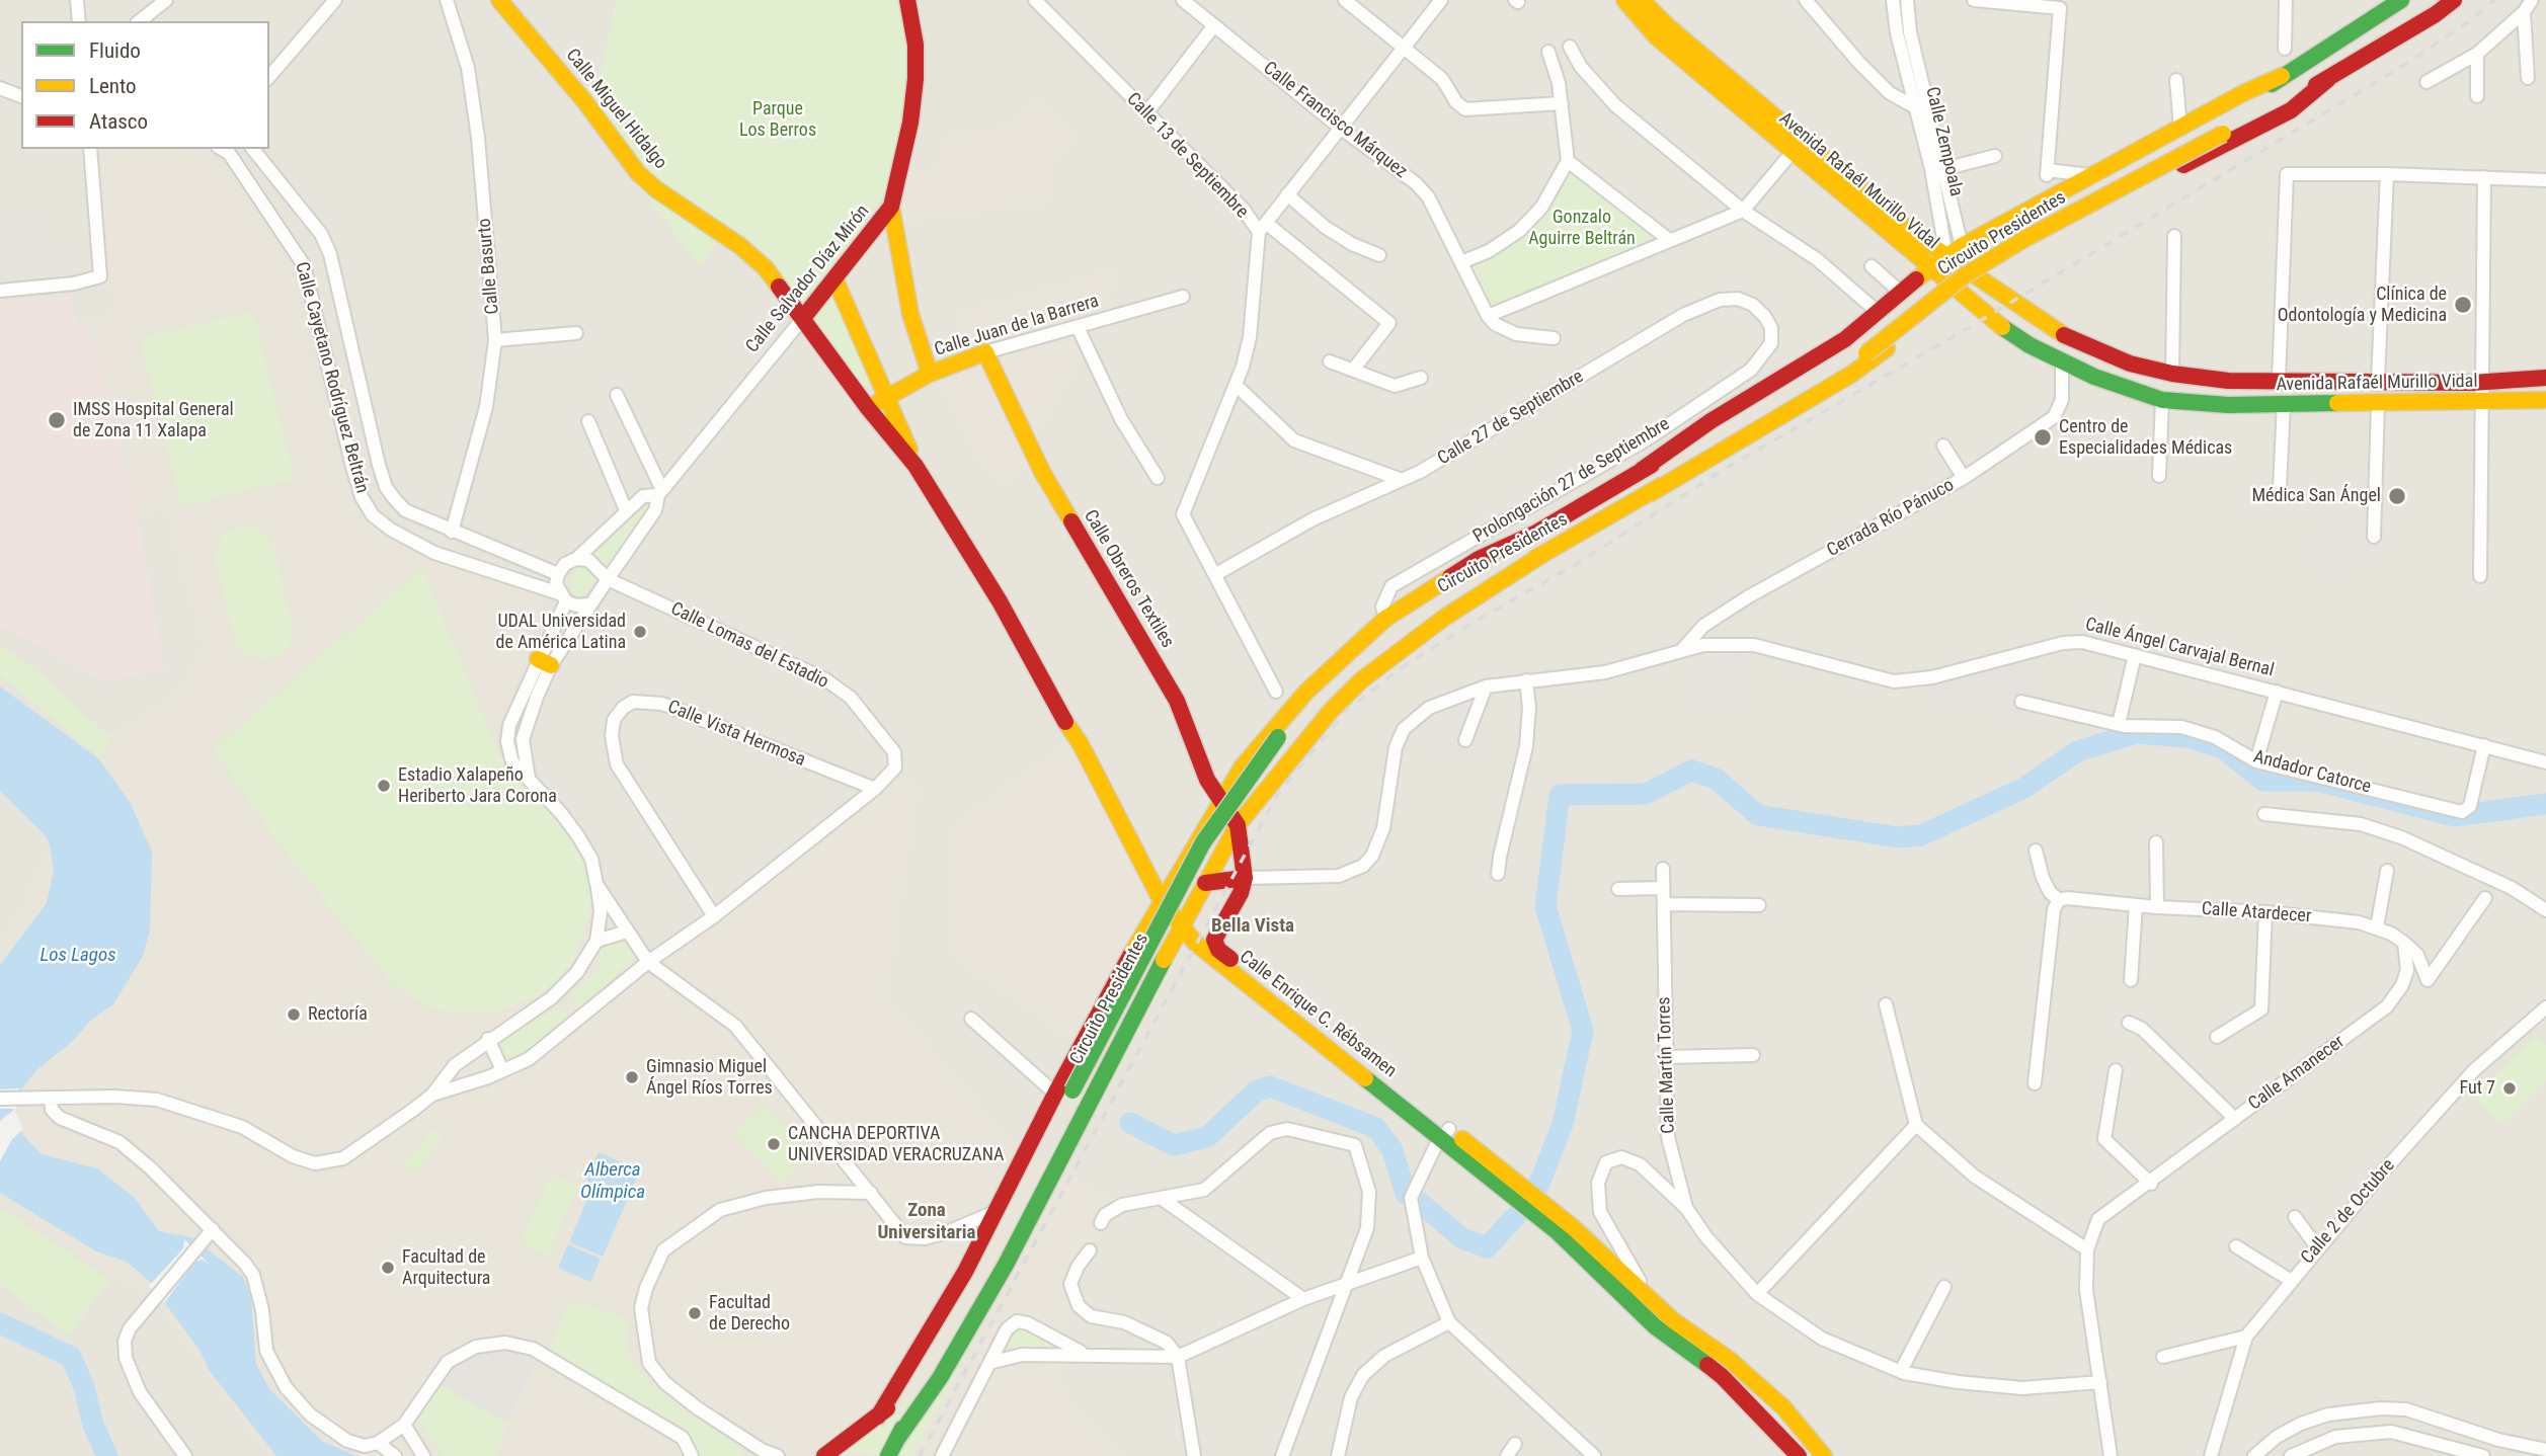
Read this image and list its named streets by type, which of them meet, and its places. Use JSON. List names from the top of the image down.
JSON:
{
  "streets": {
    "main road": [
      "Calle Miguel Hidalgo",
      "Calle Zempoala",
      "Avenida Rafaél Murillo Vidal",
      "Circuito Presidentes",
      "Calle Salvador Díaz Mirón",
      "Calle Juan de la Barrera",
      "Calle Obreros Textiles",
      "Calle Ángel Carvajal Bernal",
      "Calle Enrique C. Rébsamen"
    ],
    "street": [
      "Calle Francisco Márquez",
      "Calle 13 de Septiembre",
      "Calle Basurto",
      "Calle Cayetano Rodríguez Beltrán",
      "Calle 27 de Septiembre",
      "Prolongación 27 de Septiembre",
      "Cerrada Río Pánuco",
      "Calle Lomas del Estadio",
      "Calle Vista Hermosa",
      "Andador Catorce",
      "Calle Atardecer",
      "Calle Martín Torres",
      "Calle Amanecer",
      "Calle 2 de Octubre"
    ]
  },
  "crossings": [
    ["Calle Miguel Hidalgo", "Calle Salvador Díaz Mirón"],
    ["Calle Miguel Hidalgo", "Calle Enrique C. Rébsamen"],
    ["Calle Zempoala", "Avenida Rafaél Murillo Vidal"],
    ["Calle 13 de Septiembre", "Calle 27 de Septiembre"],
    ["Avenida Rafaél Murillo Vidal", "Cerrada Río Pánuco"],
    ["Calle Basurto", "Calle Cayetano Rodríguez Beltrán"],
    ["Calle Salvador Díaz Mirón", "Calle Cayetano Rodríguez Beltrán"],
    ["Calle Salvador Díaz Mirón", "Calle Lomas del Estadio"],
    ["Calle Salvador Díaz Mirón", "Calle Enrique C. Rébsamen"],
    ["Calle Juan de la Barrera", "Calle Obreros Textiles"],
    ["Calle Juan de la Barrera", "Calle Enrique C. Rébsamen"],
    ["Calle Cayetano Rodríguez Beltrán", "Calle Lomas del Estadio"],
    ["Calle 27 de Septiembre", "Prolongación 27 de Septiembre"],
    ["Cerrada Río Pánuco", "Calle Ángel Carvajal Bernal"],
    ["Calle Lomas del Estadio", "Calle Vista Hermosa"],
    ["Calle Ángel Carvajal Bernal", "Andador Catorce"],
    ["Calle Ángel Carvajal Bernal", "Calle Enrique C. Rébsamen"],
    ["Calle Atardecer", "Calle Amanecer"],
    ["Calle Martín Torres", "Calle Amanecer"]
  ],
  "districts": ["Bella Vista", "Zona Universitaria"],
  "water": ["Los Lagos", "Alberca Olímpica"],
  "parks": ["Parque Los Berros", "Gonzalo Aguirre Beltrán"],
  "places": [
    "Clínica de Odontología y Medicina",
    "IMSS Hospital General de Zona 11 Xalapa",
    "Centro de Especialidades Médicas",
    "Médica San Ángel",
    "UDAL Universidad de América Latina",
    "Estadio Xalapeño Heriberto Jara Corona",
    "Rectoría",
    "Gimnasio Miguel Ángel Ríos Torres",
    "Fut 7",
    "CANCHA DEPORTIVA UNIVERSIDAD VERACRUZANA",
    "Facultad de Arquitectura",
    "Facultad de Derecho"
  ],
  "legend": ["Fluido", "Lento", "Atasco"]
}
